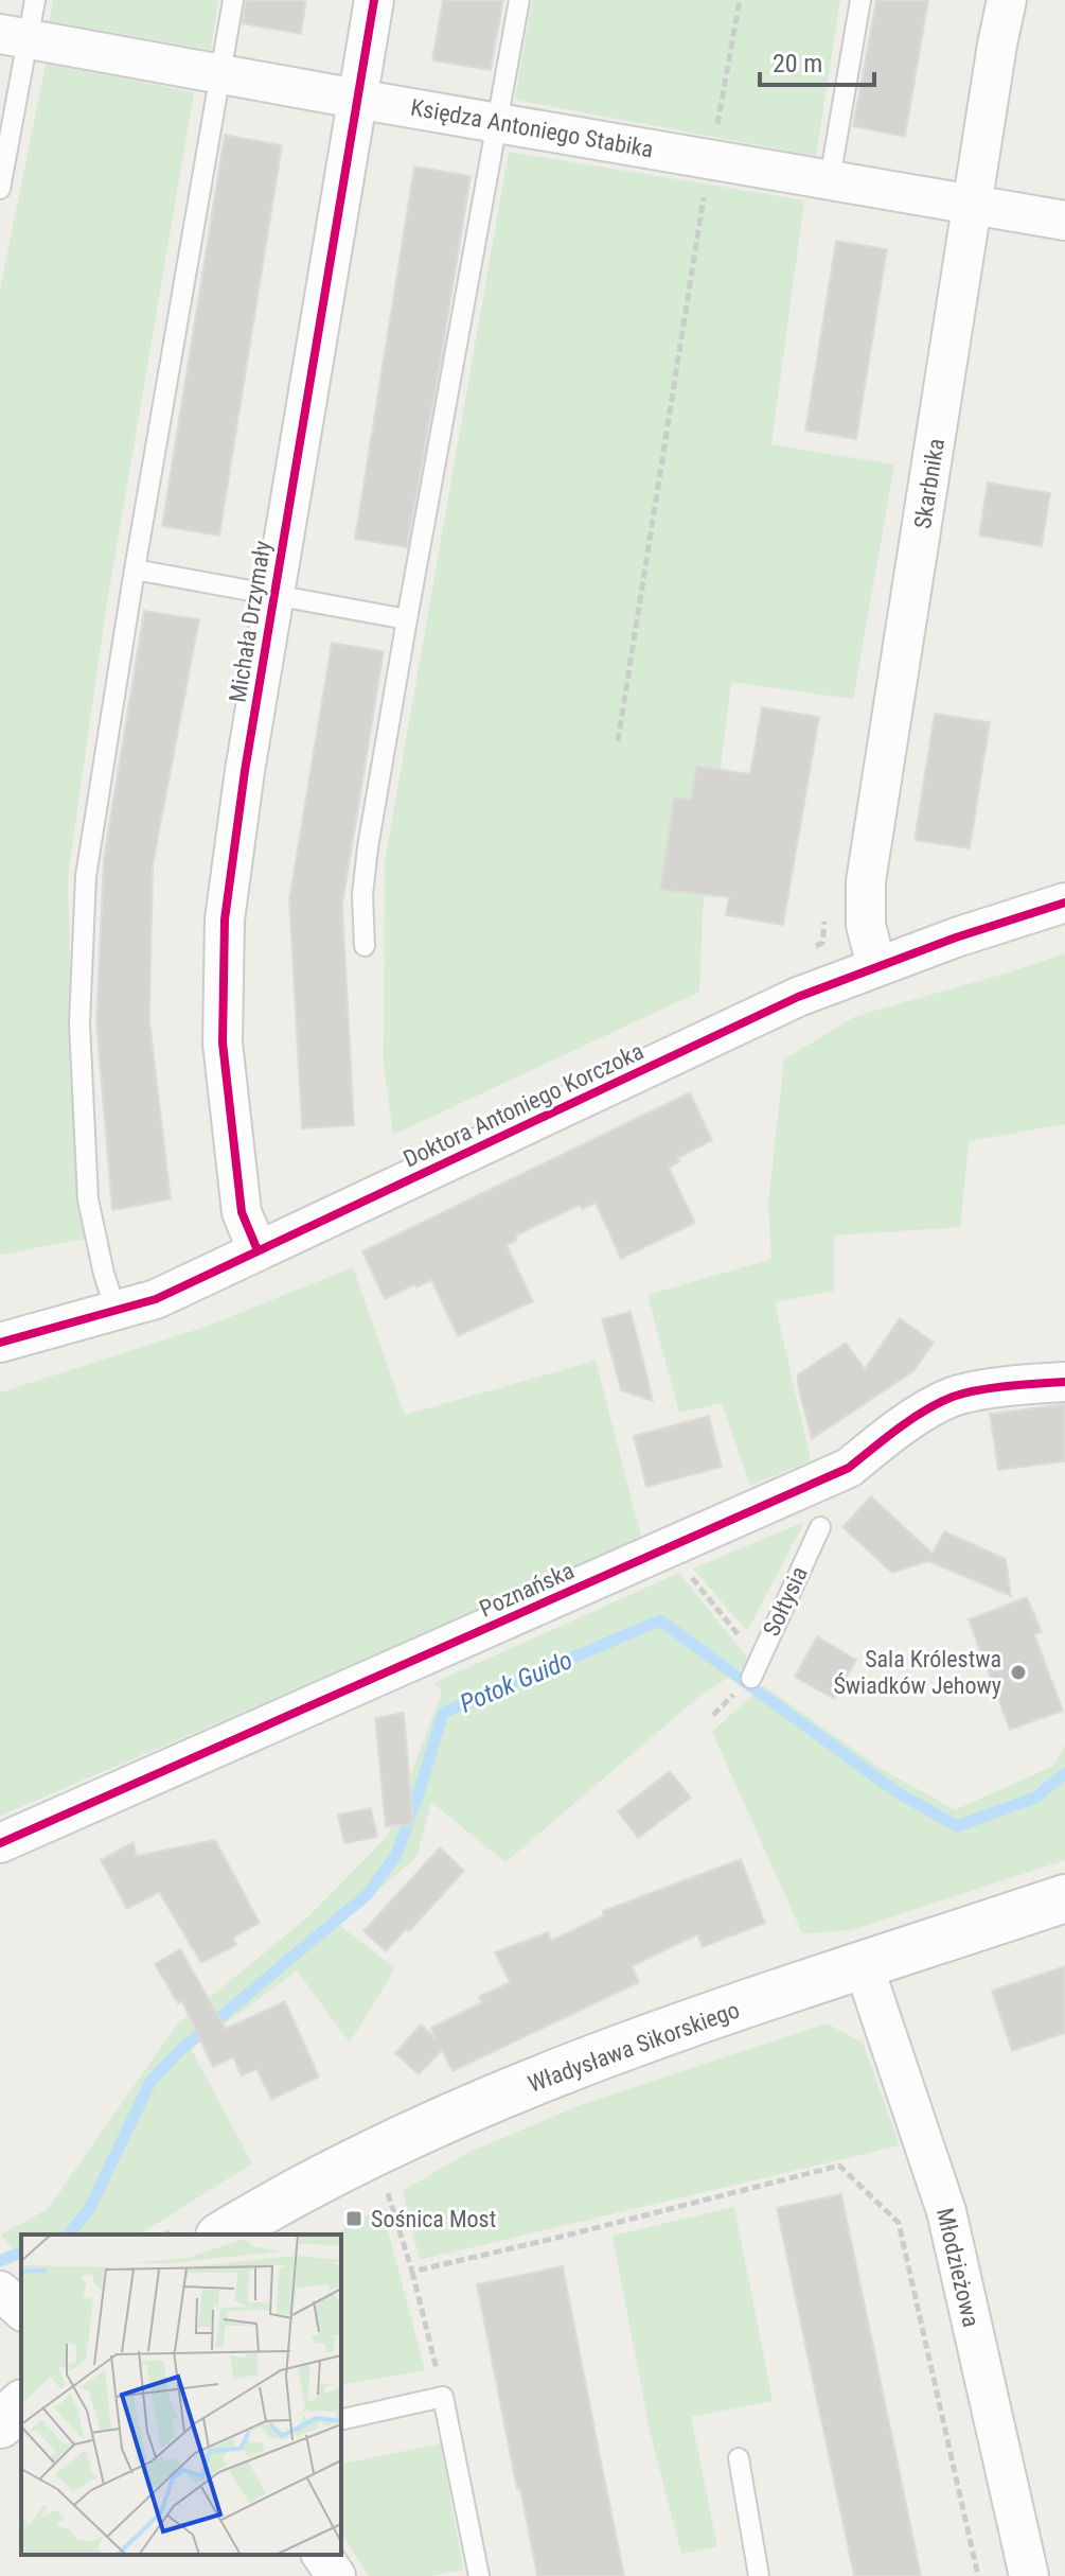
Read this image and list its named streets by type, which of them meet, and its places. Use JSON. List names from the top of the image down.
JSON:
{
  "streets": {
    "street": [
      "Księdza Antoniego Stabika",
      "Skarbnika",
      "Michała Drzymały",
      "Doktora Antoniego Korczoka",
      "Poznańska",
      "Władysława Sikorskiego",
      "Młodzieżowa"
    ],
    "lane": ["Sołtysia"]
  },
  "crossings": [
    ["Księdza Antoniego Stabika", "Skarbnika"],
    ["Księdza Antoniego Stabika", "Michała Drzymały"],
    ["Skarbnika", "Doktora Antoniego Korczoka"],
    ["Michała Drzymały", "Doktora Antoniego Korczoka"],
    ["Władysława Sikorskiego", "Młodzieżowa"]
  ],
  "water": ["Potok Guido"],
  "places": {
    "other": ["Sala Królestwa Świadków Jehowy"],
    "transit": ["Sośnica Most"]
  },
  "scale_bar": "20 m"
}
